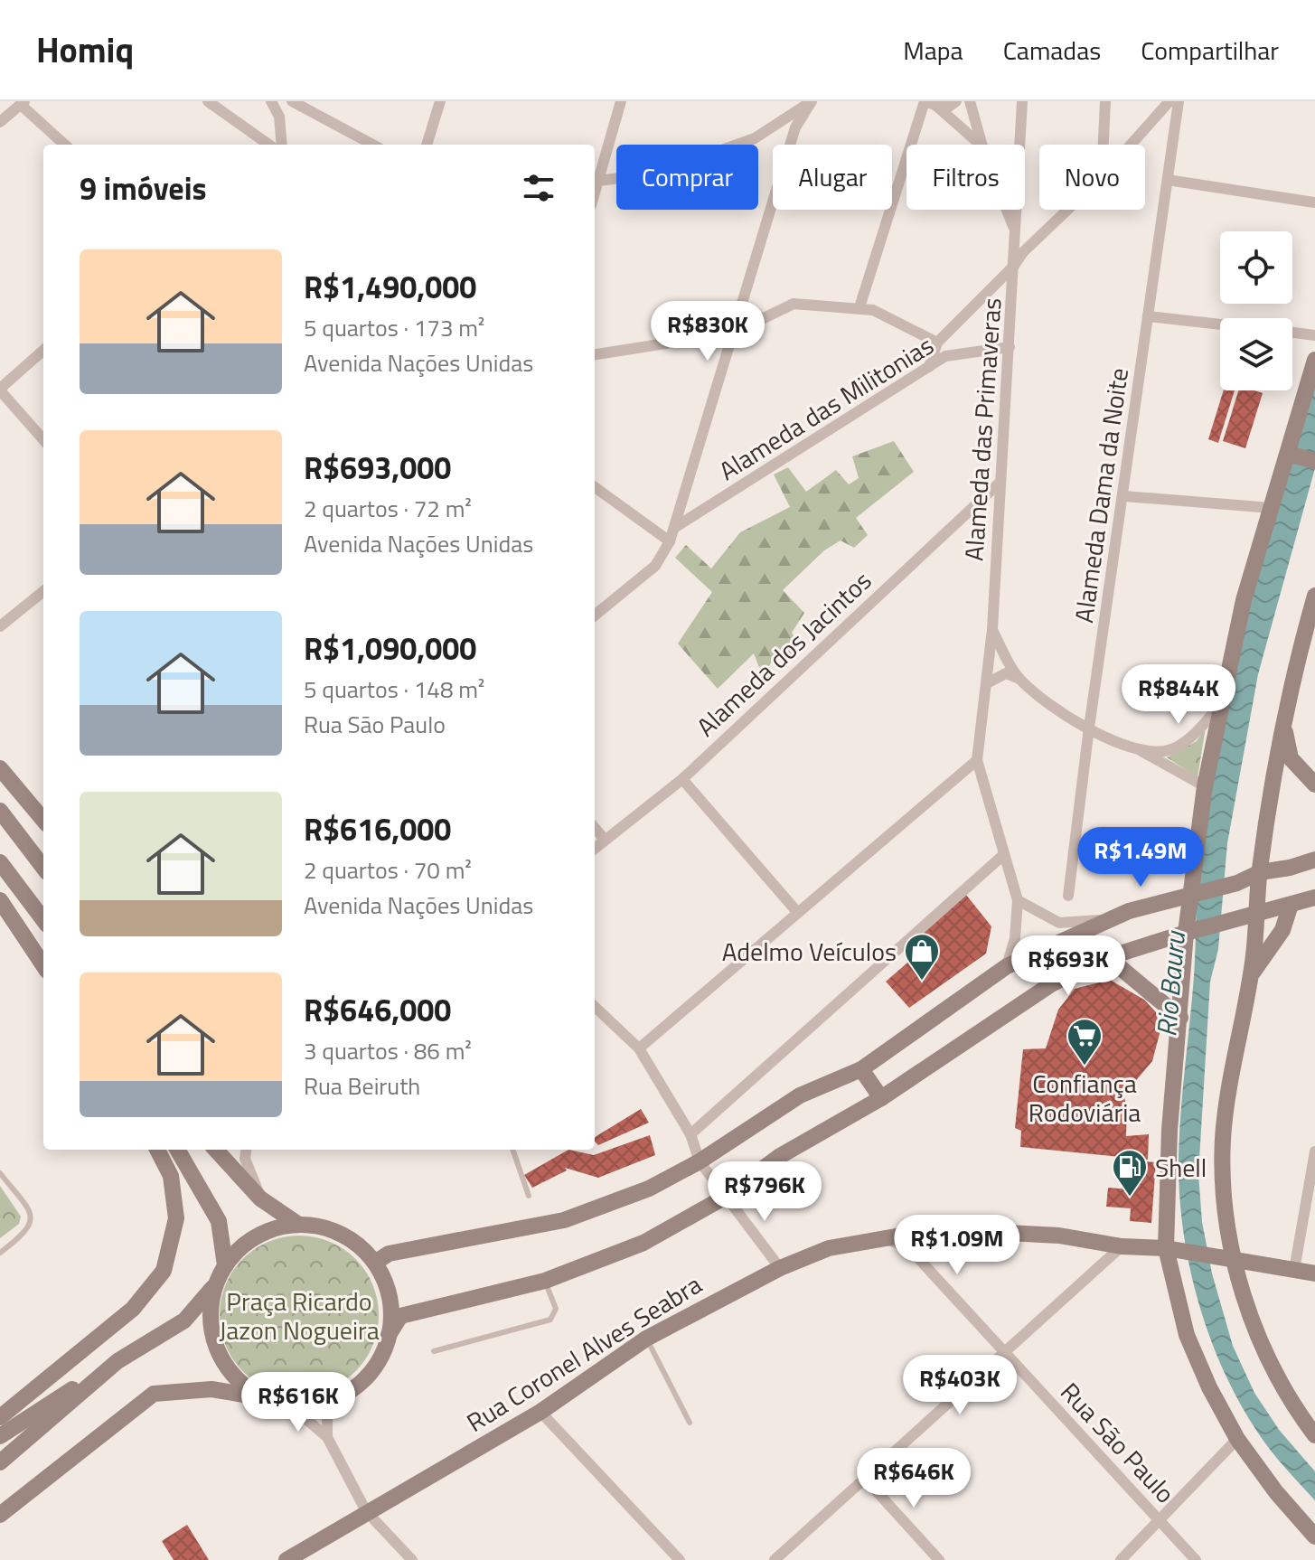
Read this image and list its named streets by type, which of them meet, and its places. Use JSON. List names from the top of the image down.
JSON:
{
  "streets": {
    "main road": ["Rua Coronel Alves Seabra"],
    "street": [
      "Alameda das Militonias",
      "Alameda das Primaveras",
      "Alameda Dama da Noite",
      "Alameda dos Jacintos",
      "Rua São Paulo"
    ]
  },
  "crossings": [
    ["Alameda das Militonias", "Alameda das Primaveras"],
    ["Alameda das Primaveras", "Alameda dos Jacintos"],
    ["Rua Coronel Alves Seabra", "Rua São Paulo"]
  ],
  "water": ["Rio Bauru"],
  "parks": ["Praça Ricardo Jazon Nogueira"],
  "places": {
    "shop": ["Adelmo Veículos"],
    "supermarket": ["Confiança Rodoviária"],
    "fuel station": ["Shell"]
  },
  "page": {
    "header": "Homiq",
    "nav": ["Mapa", "Camadas", "Compartilhar"],
    "chip": [
      "Comprar",
      "Alugar",
      "Filtros",
      "Novo"
    ],
    "heading": "9 imóveis",
    "list": [
      {
        "name": "R$1,490,000",
        "note": "5 quartos · 173 m² · Avenida Nações Unidas"
      },
      {
        "name": "R$693,000",
        "note": "2 quartos · 72 m² · Avenida Nações Unidas"
      },
      {
        "name": "R$1,090,000",
        "note": "5 quartos · 148 m² · Rua São Paulo"
      },
      {
        "name": "R$616,000",
        "note": "2 quartos · 70 m² · Avenida Nações Unidas"
      },
      {
        "name": "R$646,000",
        "note": "3 quartos · 86 m² · Rua Beiruth"
      }
    ],
    "price": [
      "R$830K",
      "R$844K",
      "R$1.49M",
      "R$693K",
      "R$796K",
      "R$1.09M",
      "R$403K",
      "R$616K",
      "R$646K"
    ]
  }
}
